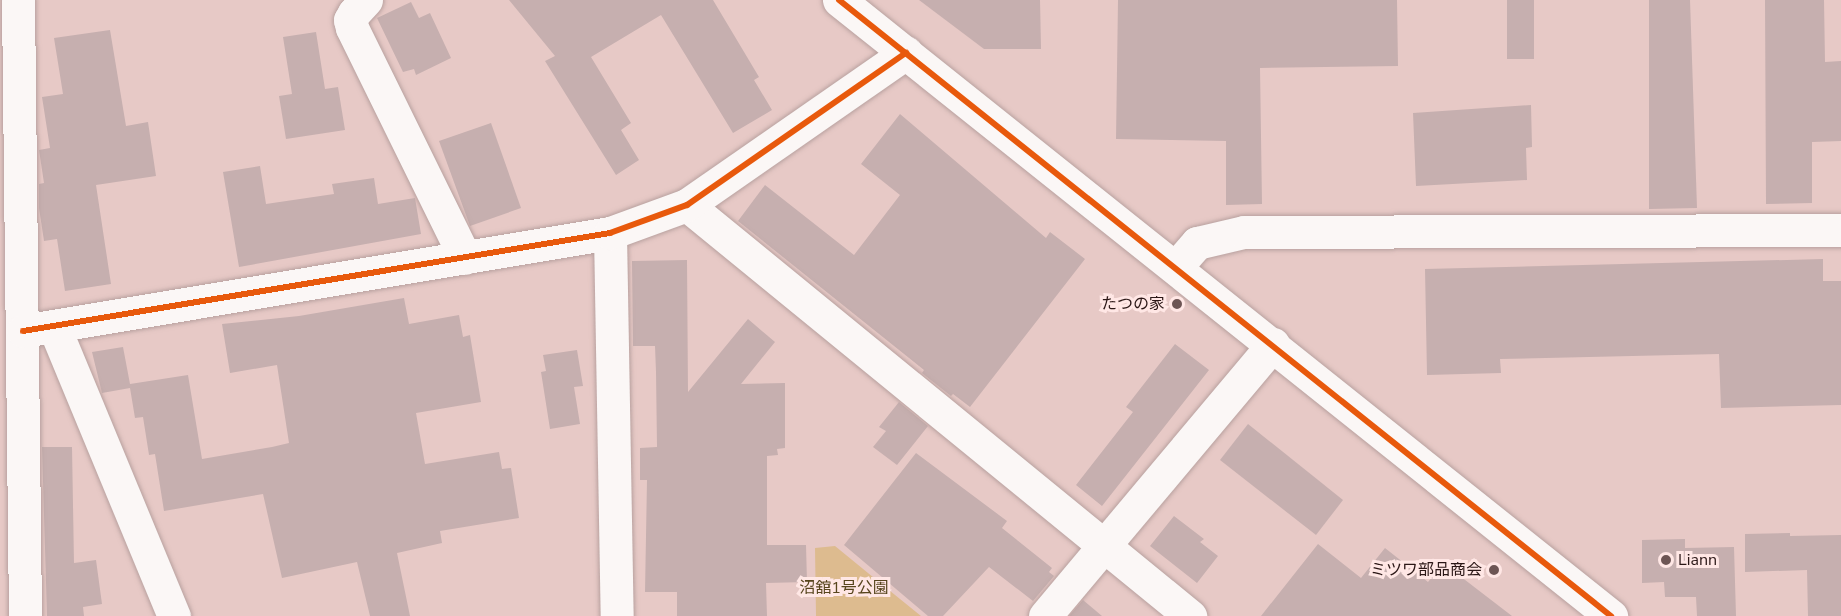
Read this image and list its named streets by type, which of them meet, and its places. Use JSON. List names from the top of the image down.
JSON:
{
  "parks": ["沼舘1号公園"],
  "places": ["たつの家", "Liann", "ミツワ部品商会"]
}
